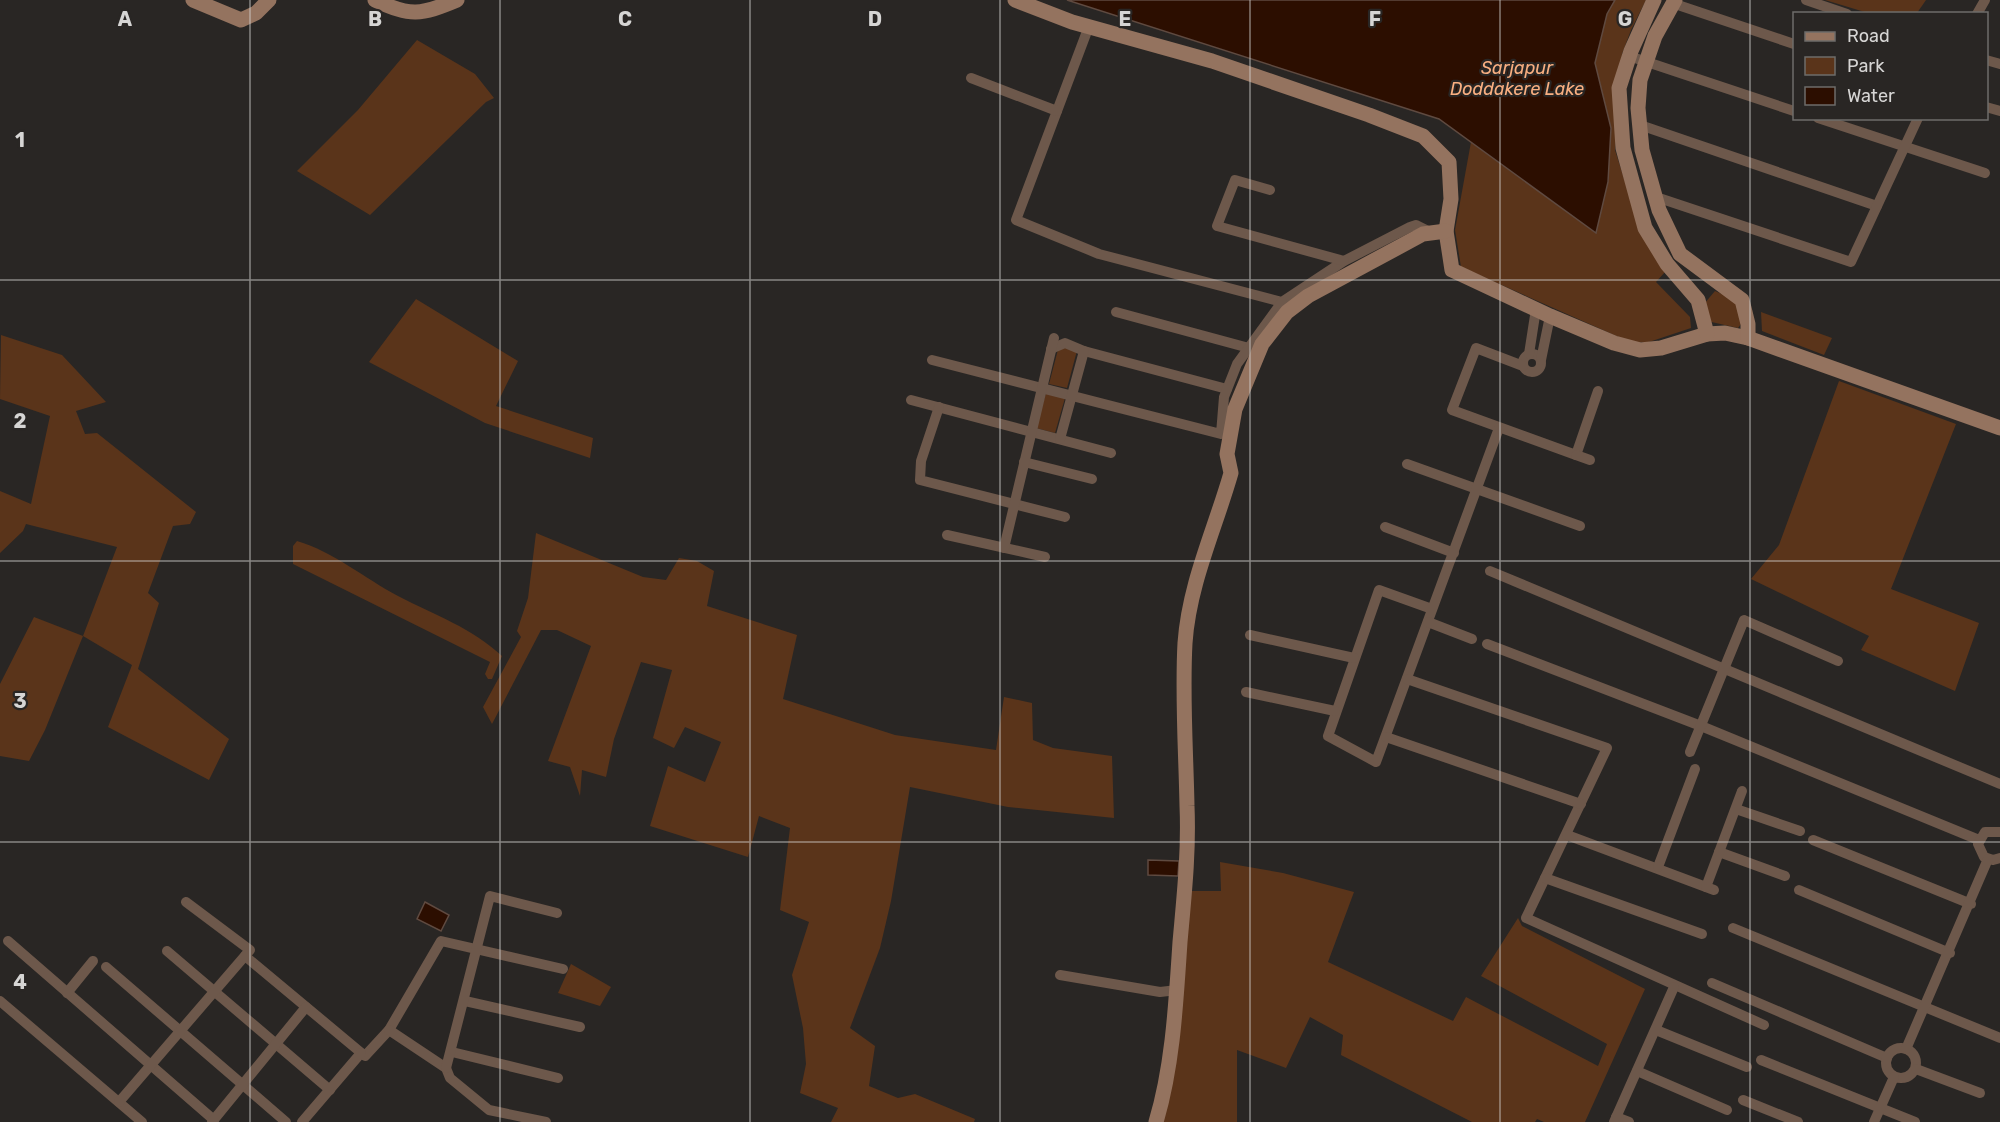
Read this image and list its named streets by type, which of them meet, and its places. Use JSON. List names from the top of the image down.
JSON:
{
  "water": ["Sarjapur Doddakere Lake"],
  "legend": ["Road", "Park", "Water"],
  "grid": {
    "columns": [
      "A",
      "B",
      "C",
      "D",
      "E",
      "F",
      "G"
    ],
    "rows": [
      "1",
      "2",
      "3",
      "4"
    ]
  }
}
